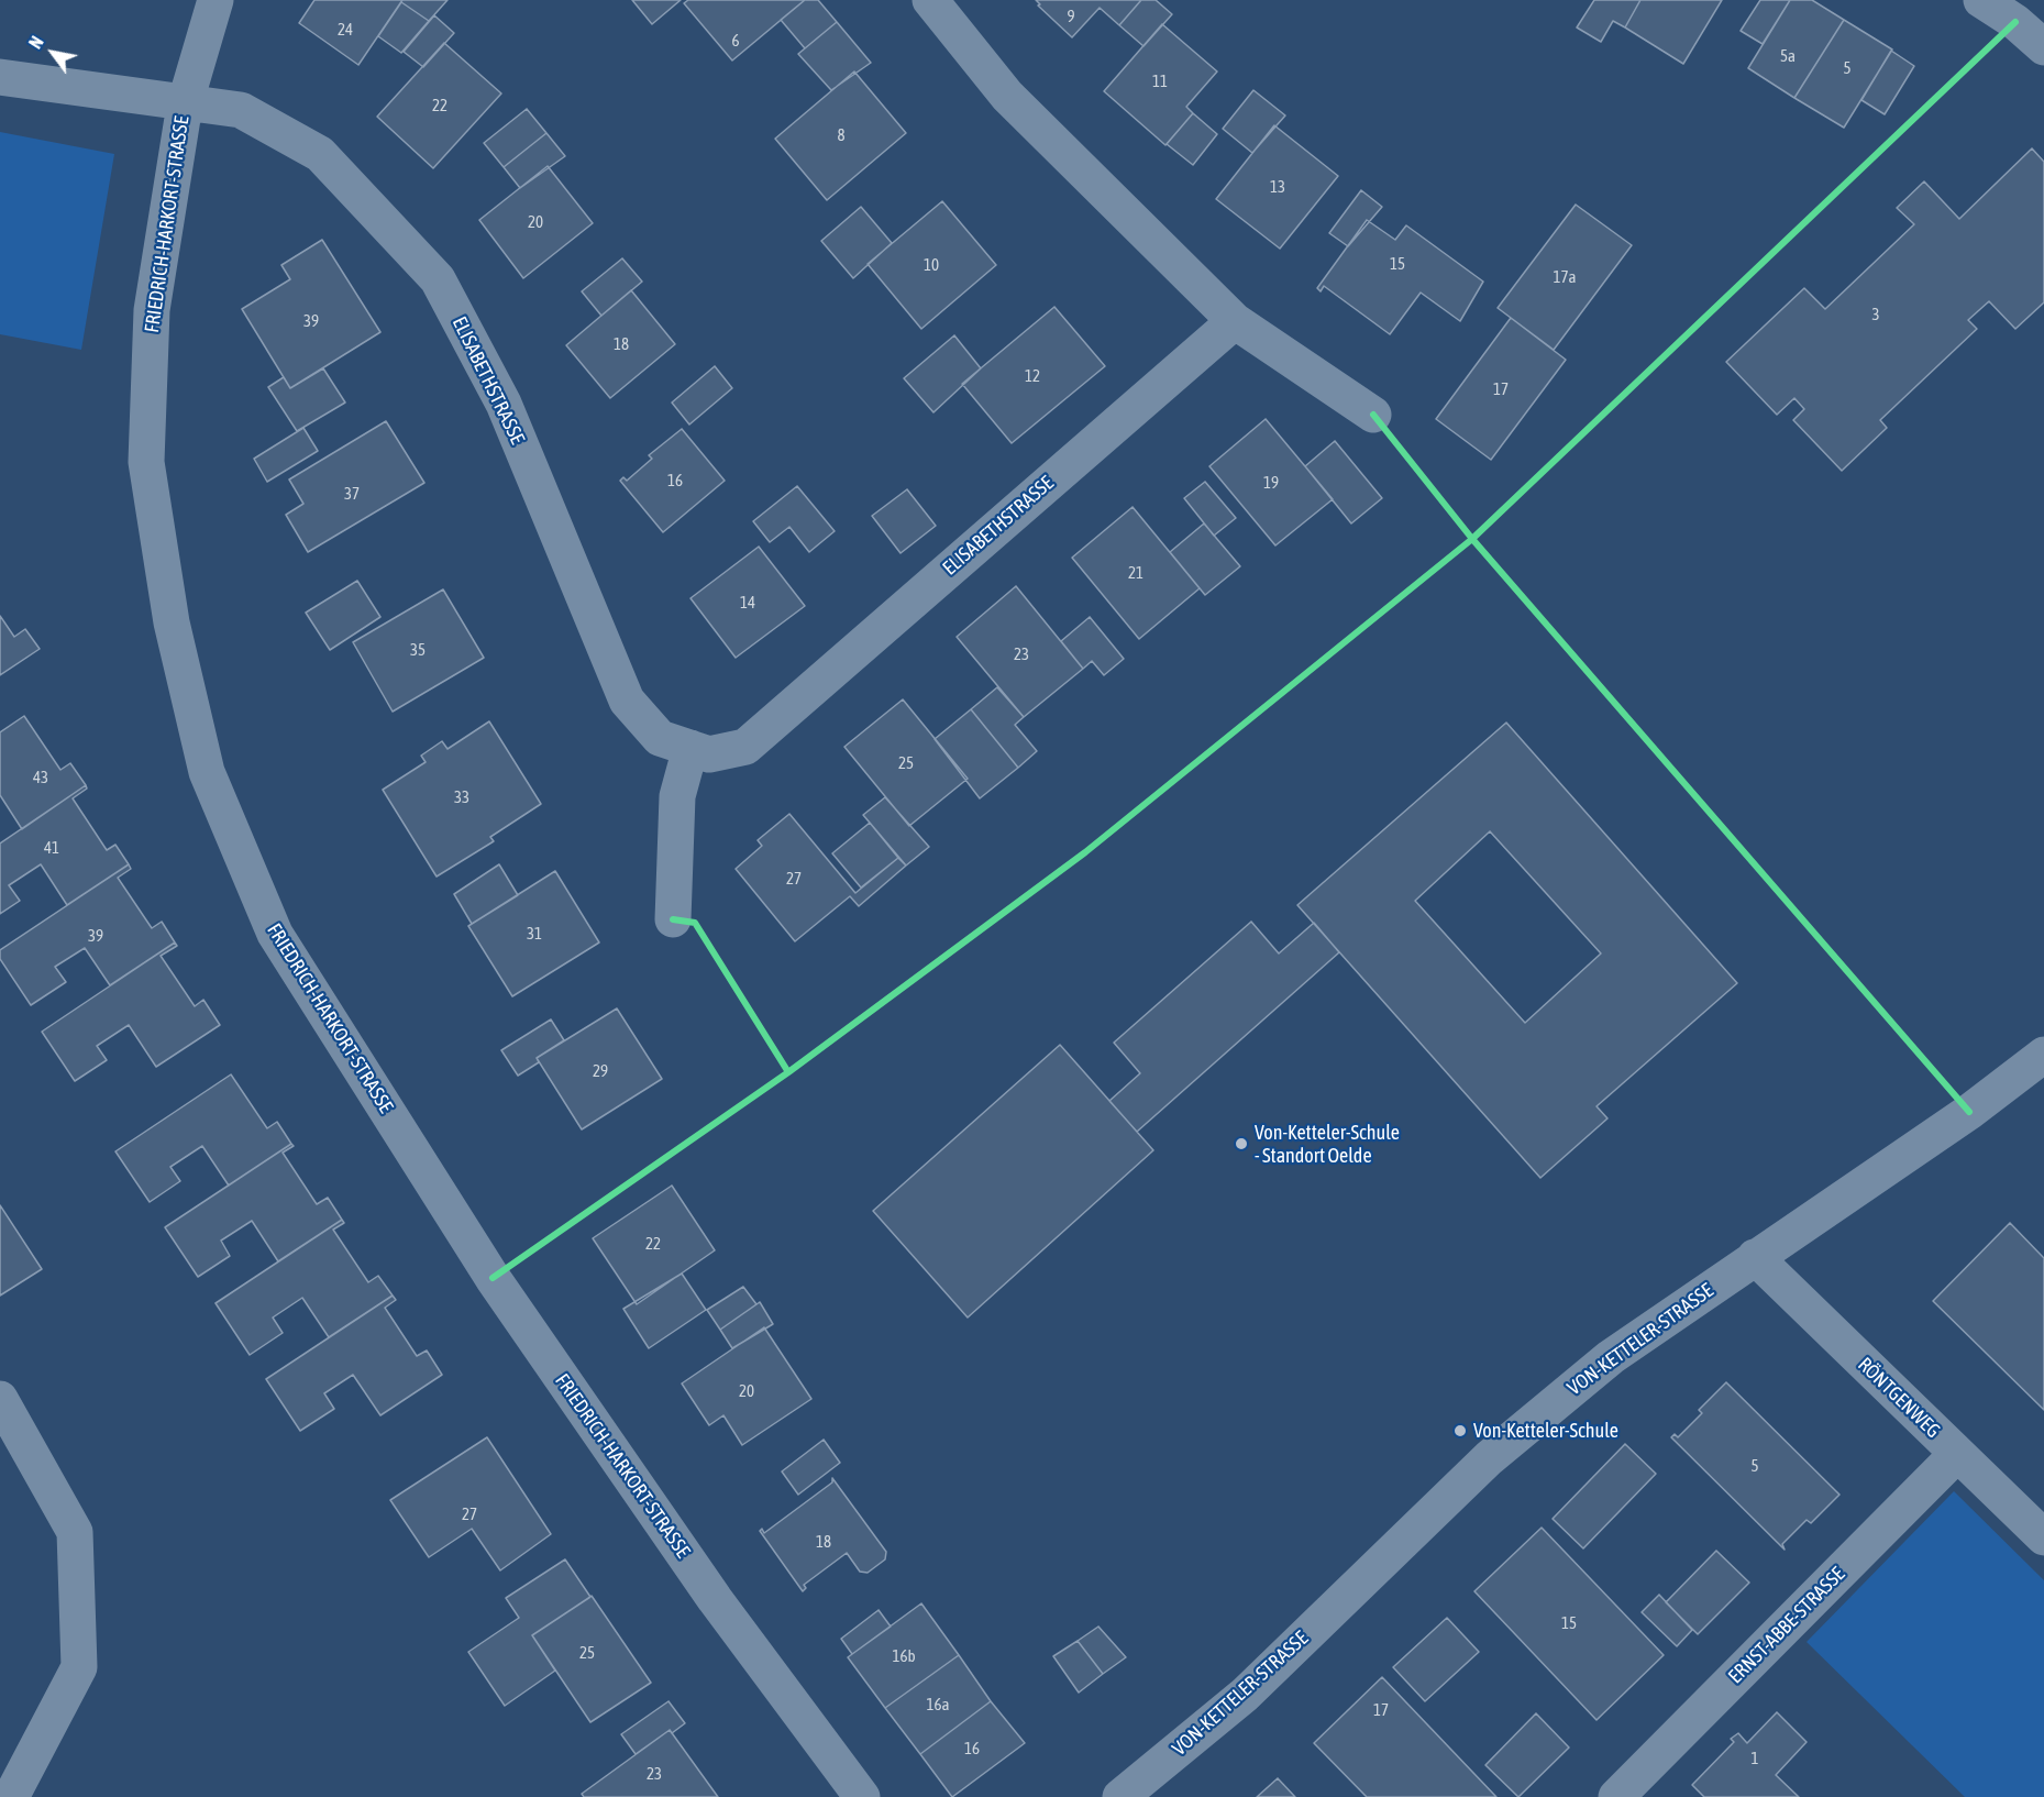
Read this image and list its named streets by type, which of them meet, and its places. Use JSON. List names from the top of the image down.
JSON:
{
  "streets": {
    "street": [
      "FRIEDRICH-HARKORT-STRASSE",
      "ELISABETHSTRASSE",
      "VON-KETTELER-STRASSE",
      "RÖNTGENWEG",
      "ERNST-ABBE-STRASSE"
    ]
  },
  "crossings": [
    ["FRIEDRICH-HARKORT-STRASSE", "ELISABETHSTRASSE"],
    ["VON-KETTELER-STRASSE", "RÖNTGENWEG"],
    ["RÖNTGENWEG", "ERNST-ABBE-STRASSE"]
  ],
  "places": ["Von-Ketteler-Schule - Standort Oelde", "Von-Ketteler-Schule"],
  "house_numbers": [
    "9",
    "24",
    "6",
    "5a",
    "5",
    "11",
    "22",
    "8",
    "13",
    "20",
    "15",
    "10",
    "17a",
    "3",
    "39",
    "18",
    "12",
    "17",
    "16",
    "19",
    "37",
    "21",
    "14",
    "35",
    "23",
    "25",
    "43",
    "33",
    "41",
    "27",
    "31",
    "39",
    "29",
    "22",
    "20",
    "5",
    "27",
    "18",
    "15",
    "25",
    "16b",
    "16a",
    "17",
    "16",
    "1",
    "23"
  ],
  "north": "top left"
}
